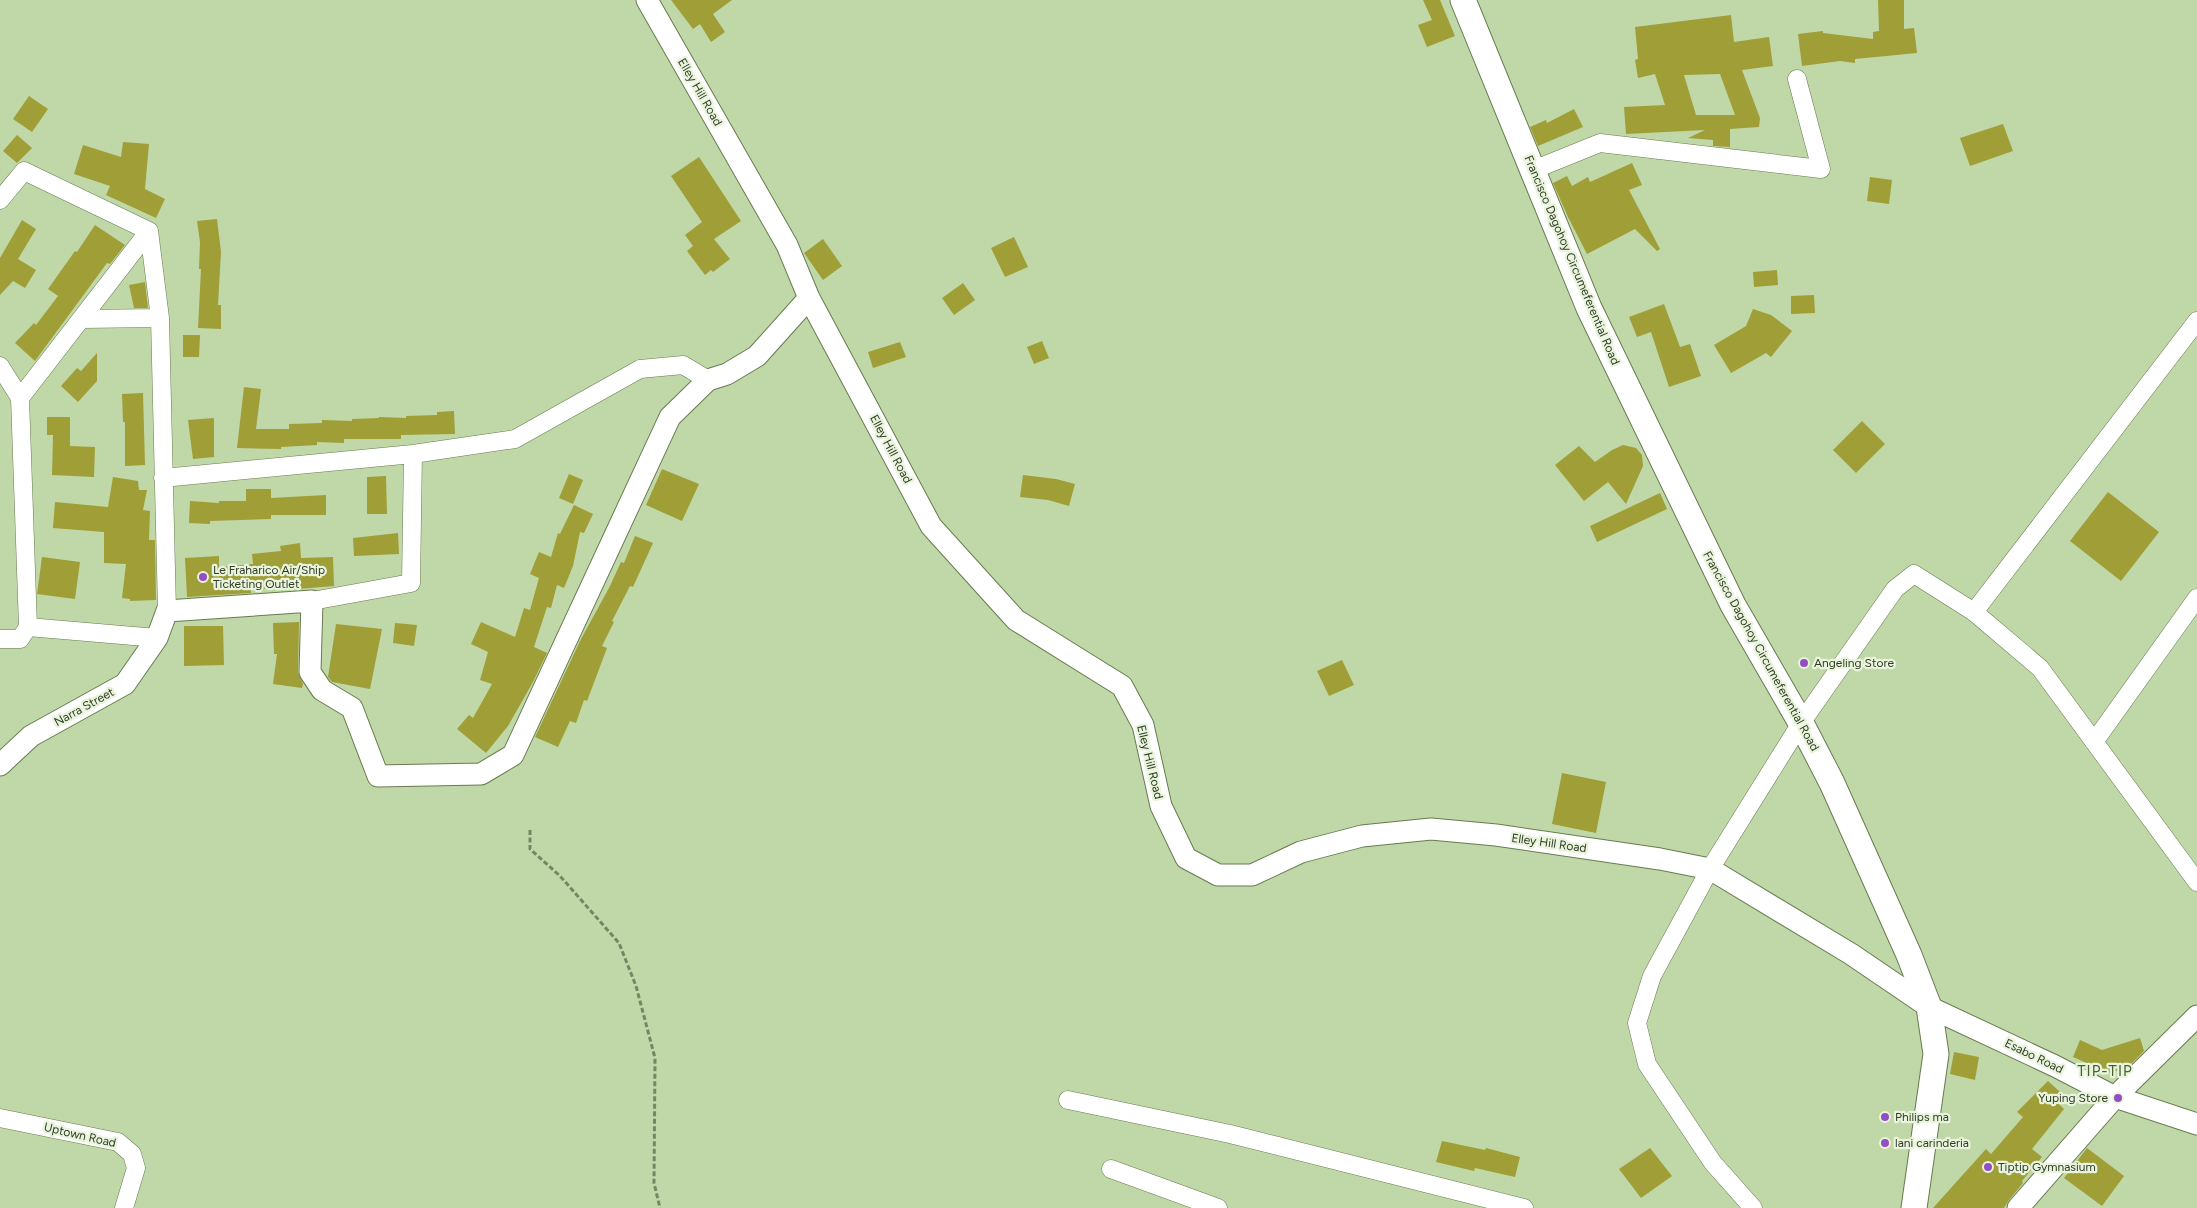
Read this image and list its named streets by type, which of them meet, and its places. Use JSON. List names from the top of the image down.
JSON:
{
  "streets": {
    "main road": ["Francisco Dagohoy Circumeferential Road"],
    "street": [
      "Elley Hill Road",
      "Narra Street",
      "Esabo Road",
      "Uptown Road"
    ]
  },
  "crossings": [
    ["Elley Hill Road", "Francisco Dagohoy Circumeferential Road"],
    ["Elley Hill Road", "Esabo Road"],
    ["Francisco Dagohoy Circumeferential Road", "Esabo Road"]
  ],
  "districts": ["TIP-TIP"],
  "places": [
    "Le Fraharico Air/Ship Ticketing Outlet",
    "Angeling Store",
    "Yuping Store",
    "Philips ma",
    "lani carinderia",
    "Tiptip Gymnasium"
  ]
}
